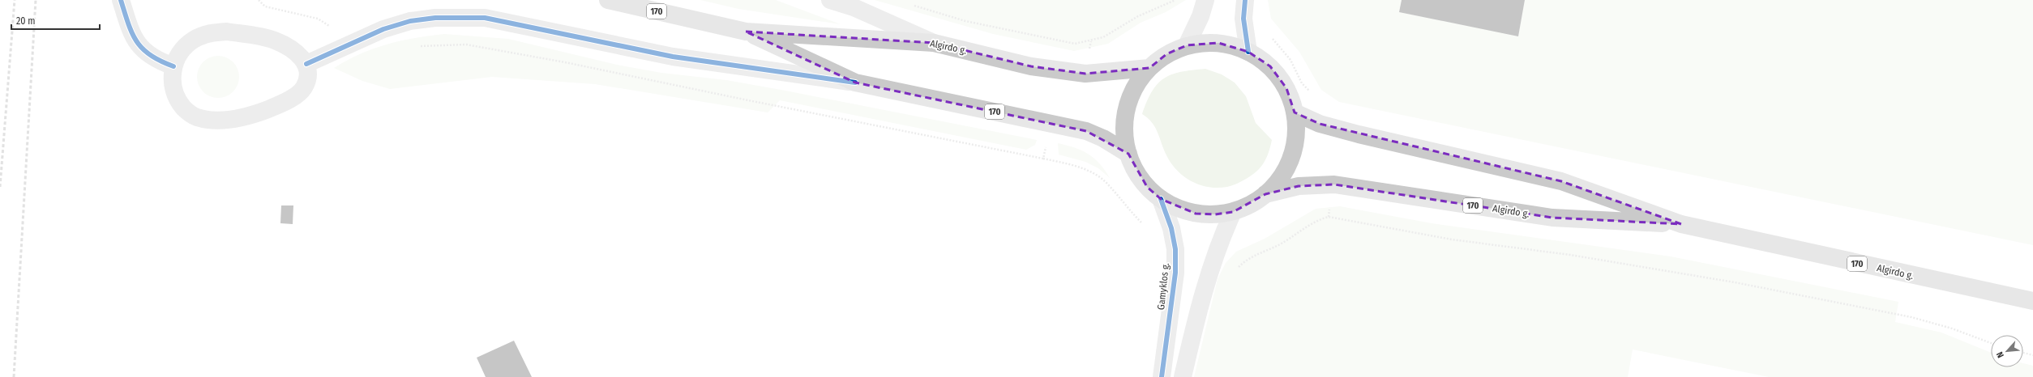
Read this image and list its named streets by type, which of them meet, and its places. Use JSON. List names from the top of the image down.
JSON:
{
  "streets": {
    "main road": ["170", "Algirdo g."],
    "street": ["Gamyklos g."]
  },
  "crossings": [
    ["Algirdo g.", "Gamyklos g."]
  ],
  "scale_bar": "20 m",
  "north": "bottom left"
}
